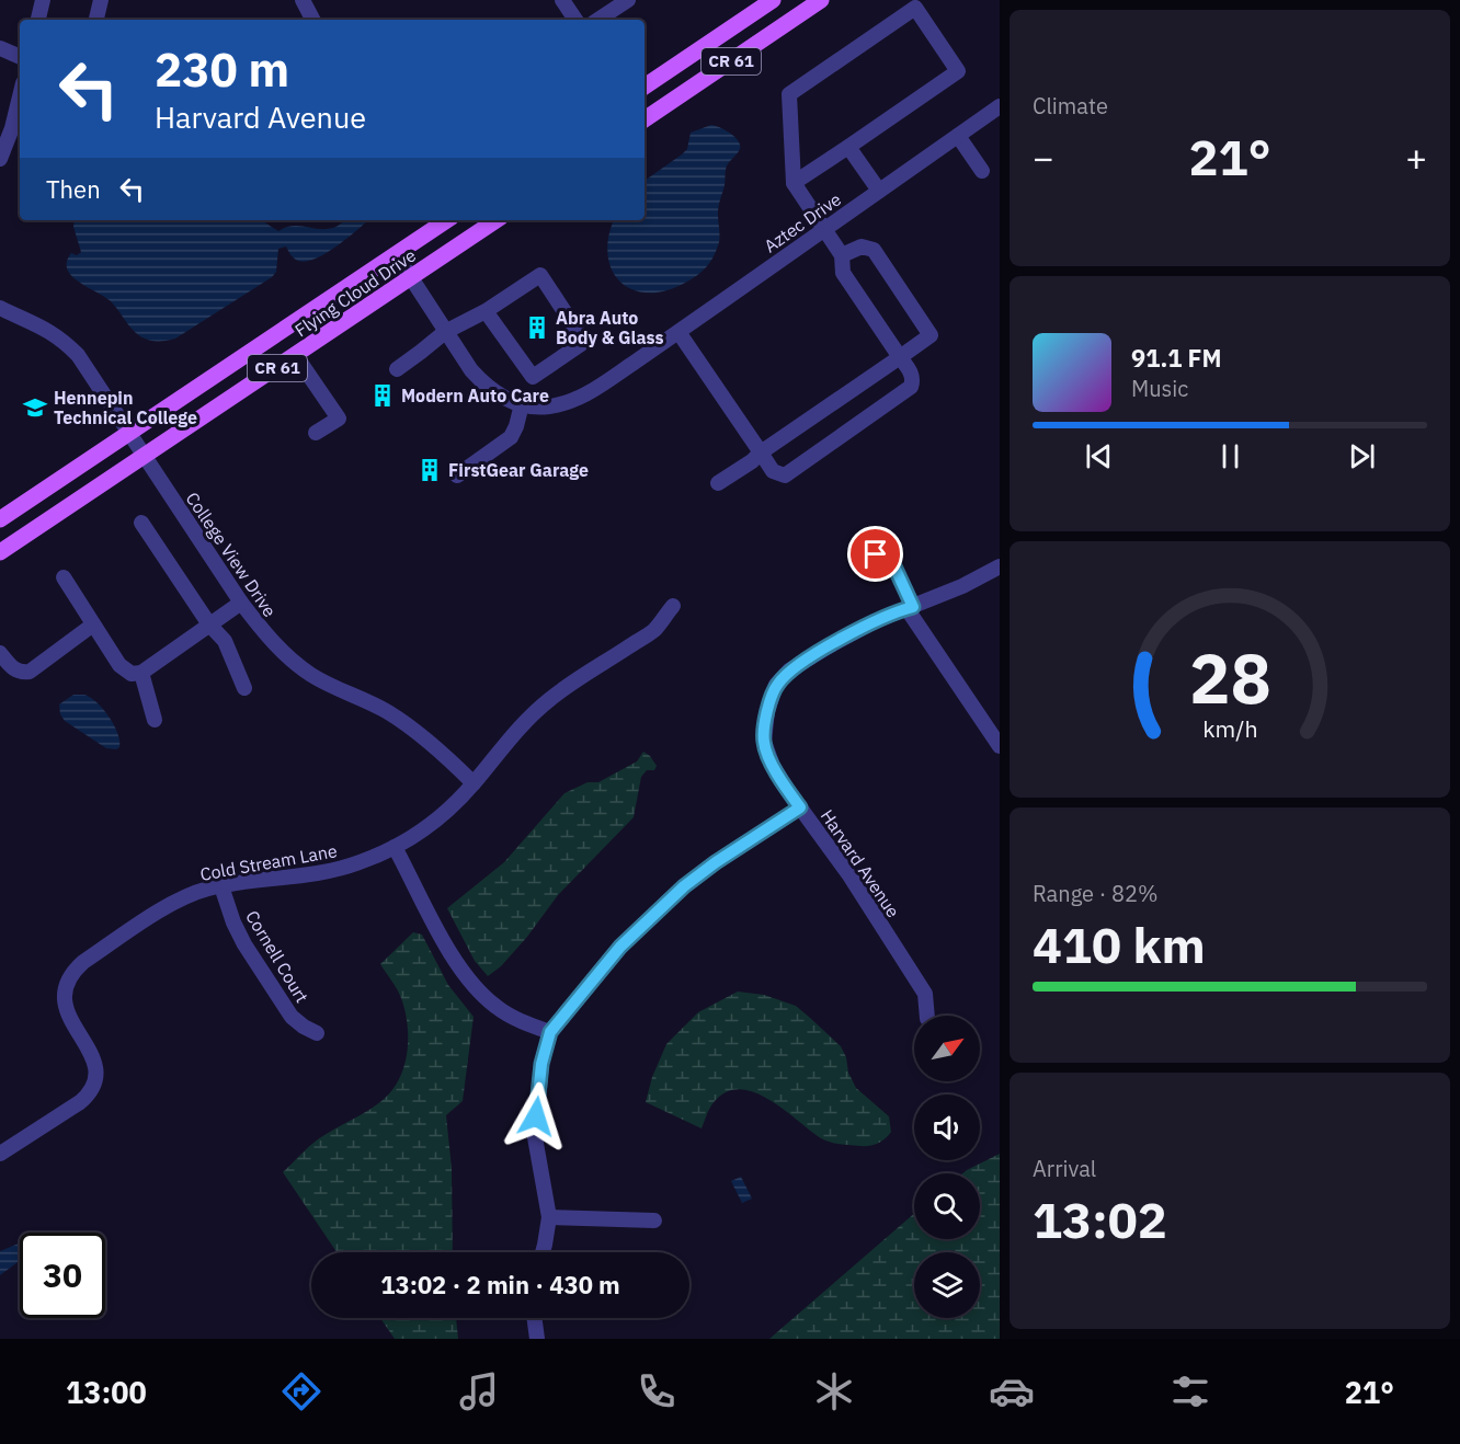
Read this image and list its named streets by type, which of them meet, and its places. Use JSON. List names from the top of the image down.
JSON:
{
  "streets": {
    "main road": ["CR 61", "Flying Cloud Drive"],
    "street": [
      "Aztec Drive",
      "College View Drive",
      "Cold Stream Lane",
      "Harvard Avenue",
      "Cornell Court"
    ]
  },
  "crossings": [
    ["Flying Cloud Drive", "College View Drive"],
    ["College View Drive", "Cold Stream Lane"],
    ["Cold Stream Lane", "Cornell Court"]
  ],
  "places": {
    "building": ["Abra Auto Body & Glass", "Modern Auto Care", "FirstGear Garage"],
    "school or university": ["Hennepin Technical College"]
  },
  "north": "top right",
  "page": {
    "tile": [
      "Climate",
      ["Range · 82%", "410 km"],
      ["Arrival", "13:02"]
    ],
    "turn": ["230 m", "Harvard Avenue"],
    "heat": ["−", "21°", "+"],
    "then": "Then",
    "song": ["91.1 FM", "Music"],
    "limit": "30",
    "trip": "13:02 · 2 min · 430 m",
    "tabs": ["13:00", "21°"],
    "gauge": ["28", "km/h"]
  }
}
